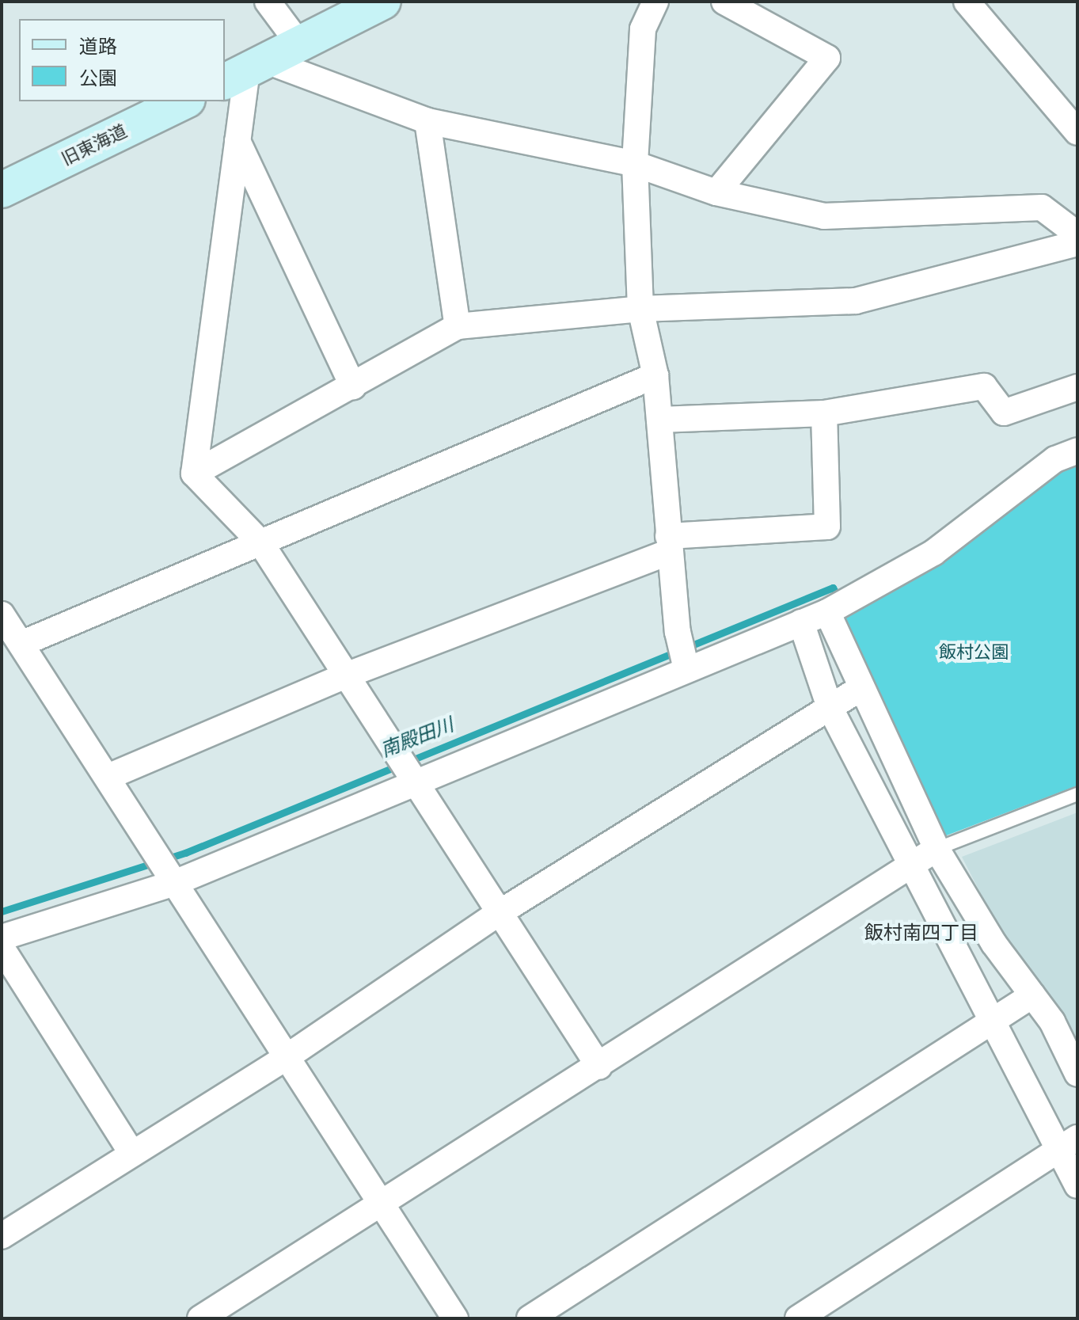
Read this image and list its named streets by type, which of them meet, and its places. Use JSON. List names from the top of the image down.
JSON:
{
  "streets": {
    "street": ["旧東海道"]
  },
  "districts": ["飯村南四丁目"],
  "water": ["南殿田川"],
  "parks": ["飯村公園"],
  "legend": ["道路", "公園"]
}
